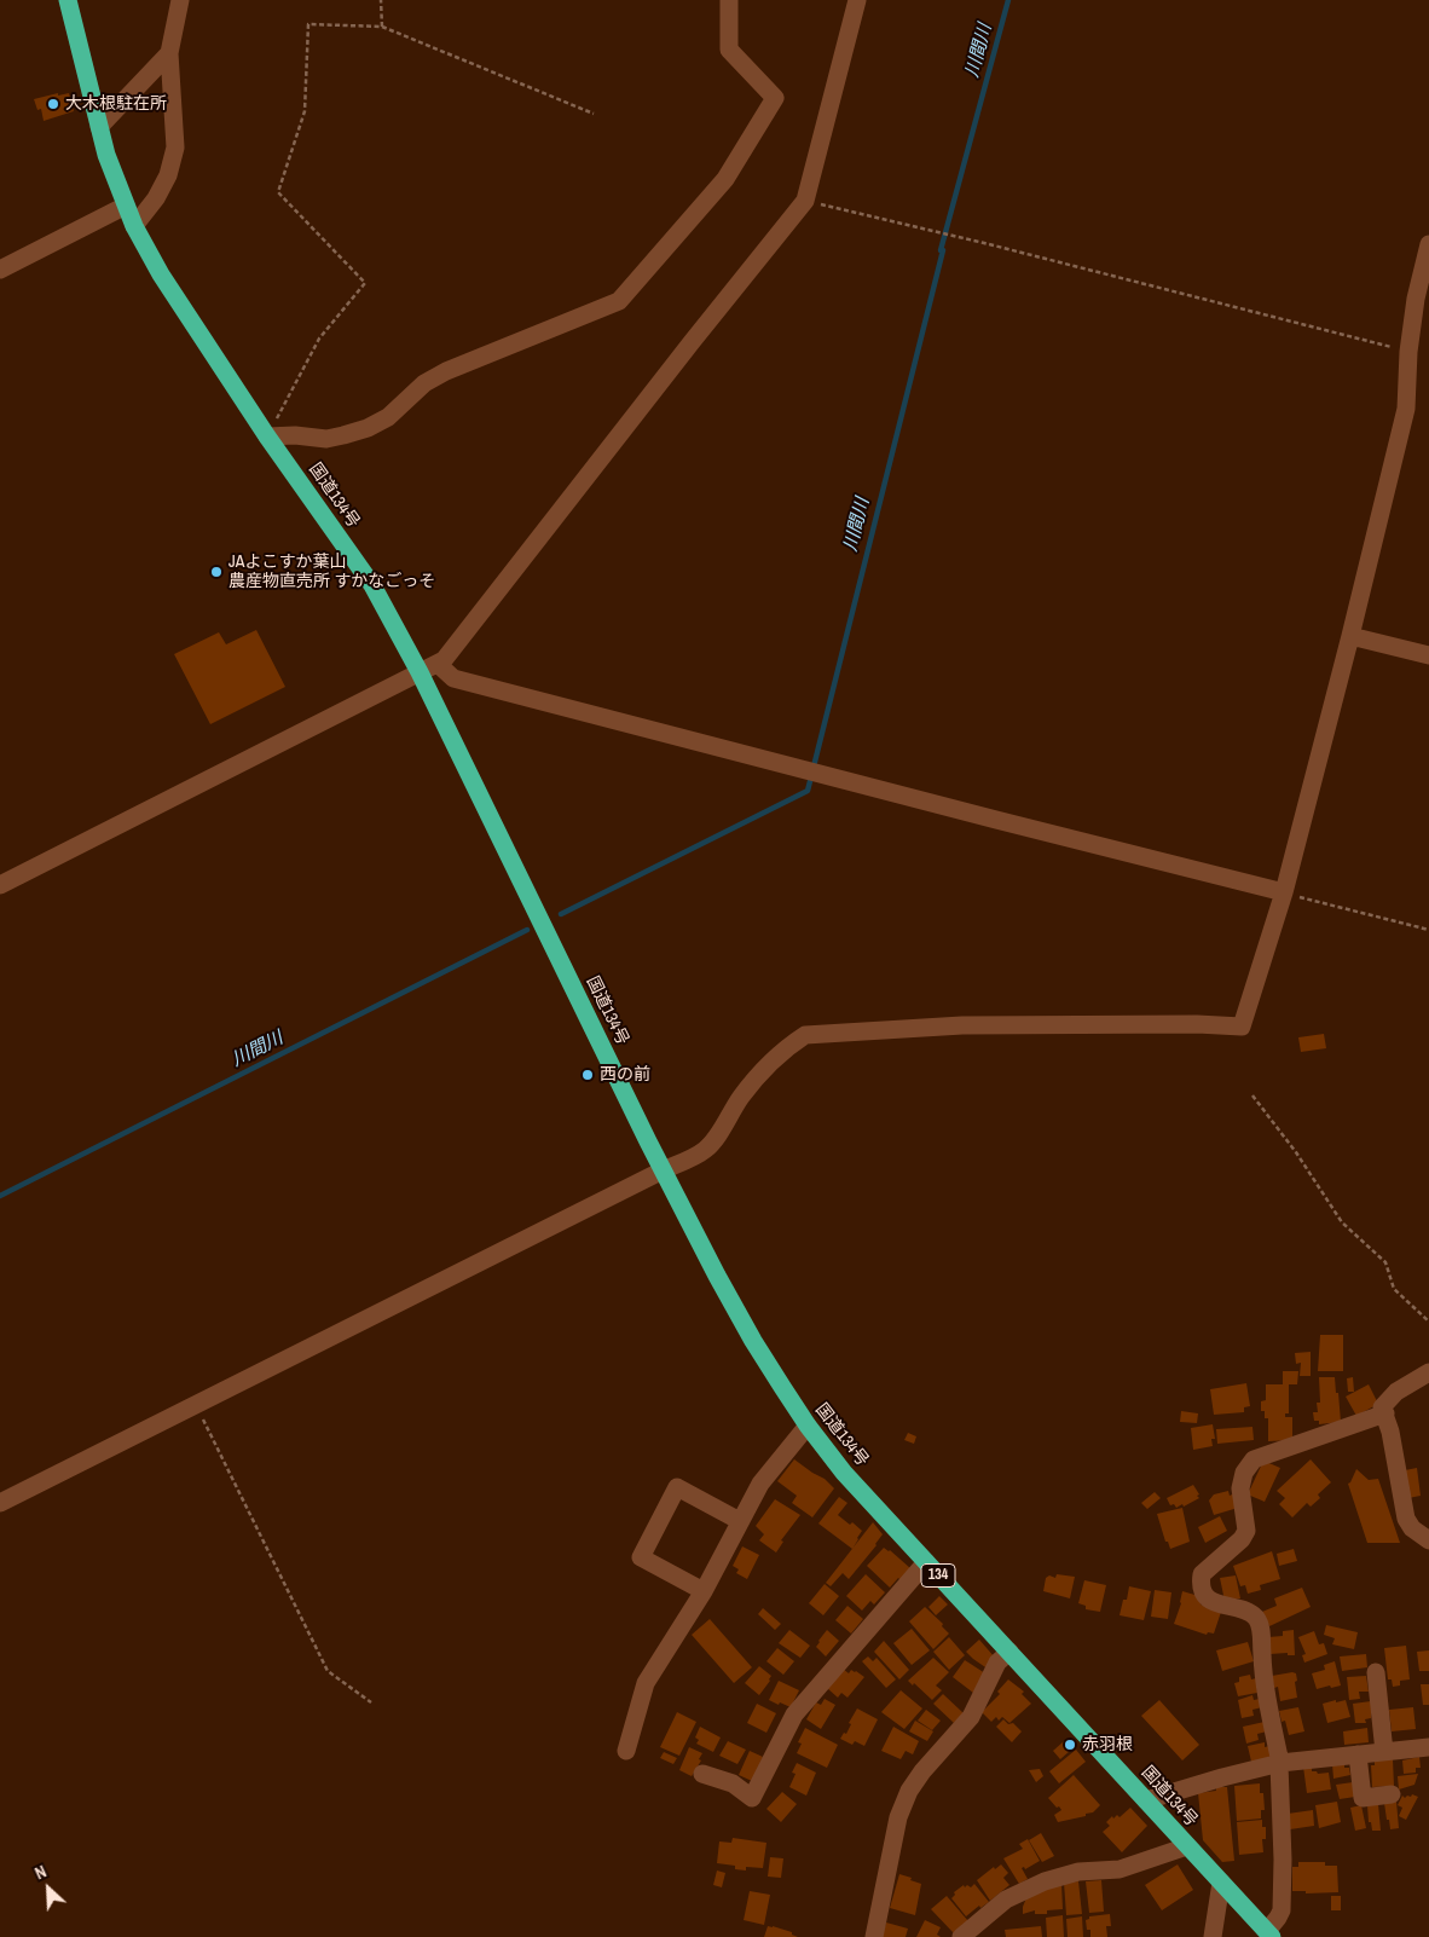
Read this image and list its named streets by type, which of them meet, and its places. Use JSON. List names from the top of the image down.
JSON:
{
  "streets": {
    "highway": ["国道134号", "134"]
  },
  "water": ["川間川"],
  "places": [
    "大木根駐在所",
    "JAよこすか葉山 農産物直売所 すかなごっそ",
    "西の前",
    "赤羽根"
  ],
  "north": "top left"
}
